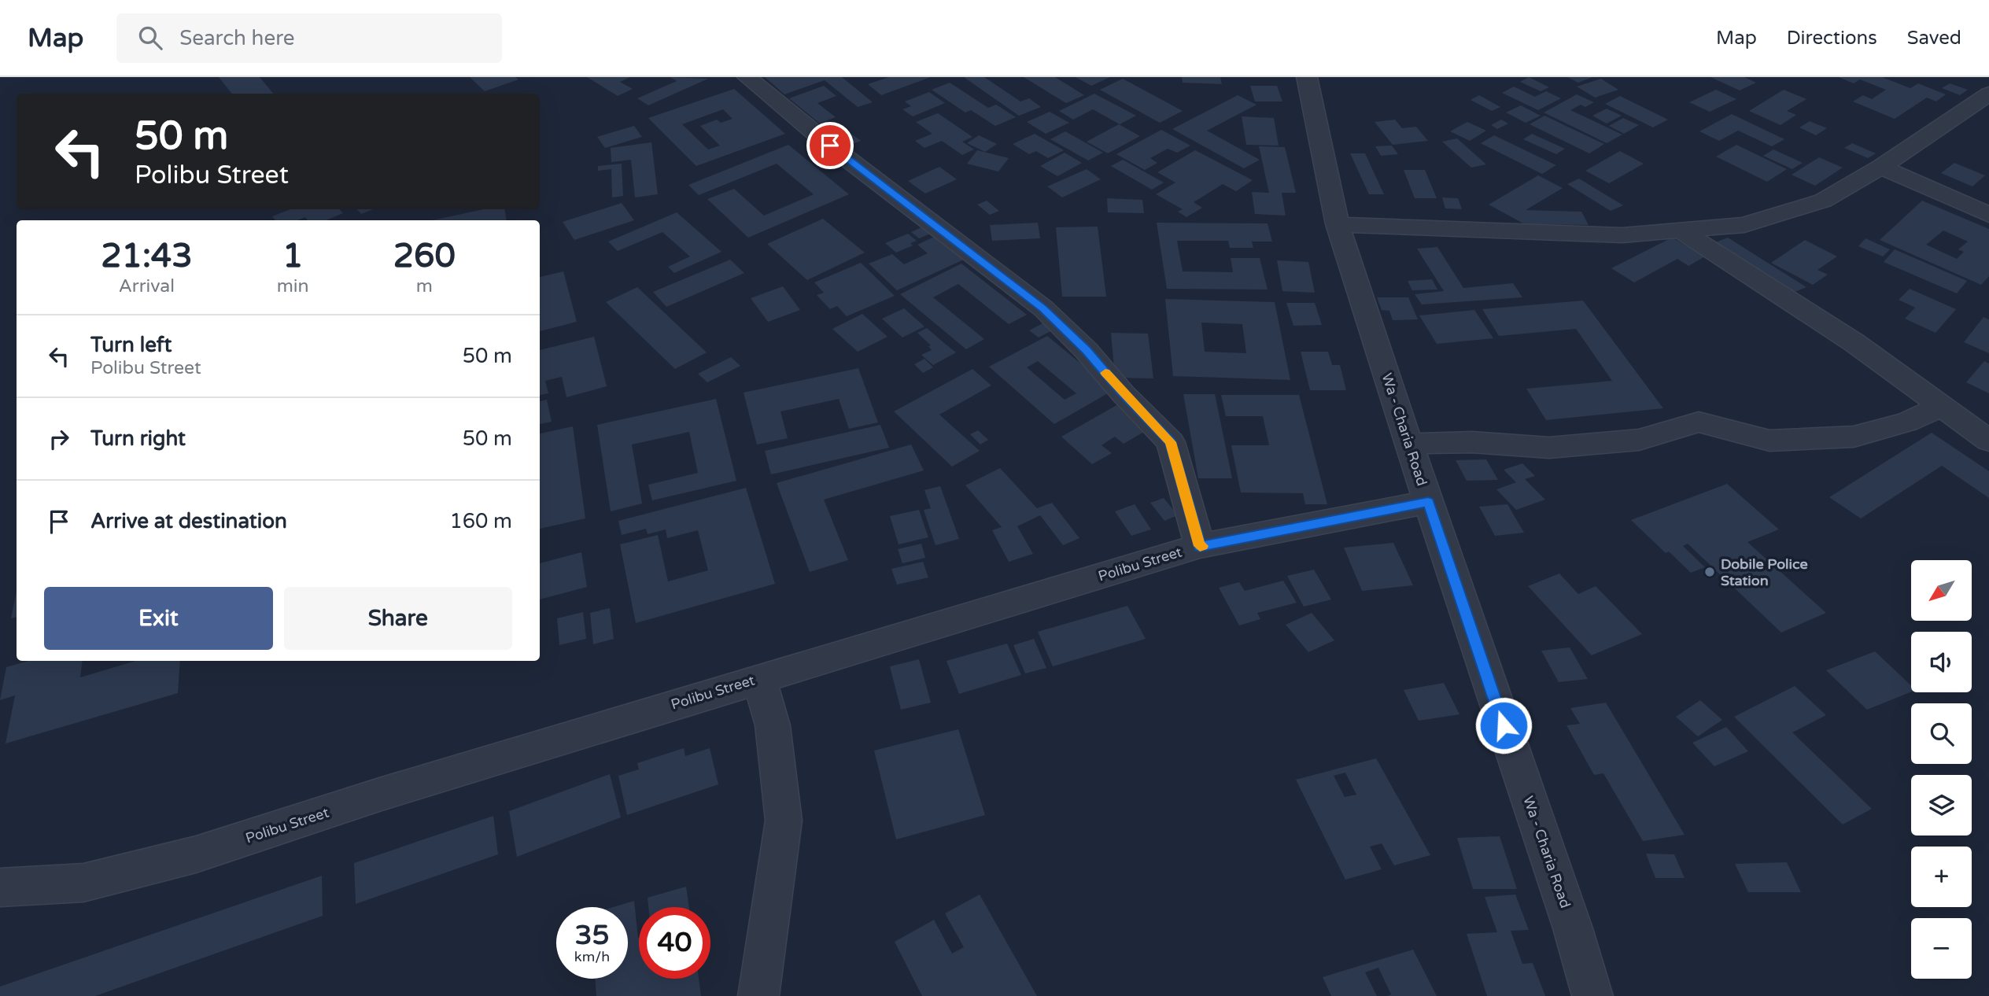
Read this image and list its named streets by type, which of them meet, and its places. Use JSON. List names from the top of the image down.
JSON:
{
  "streets": {
    "street": ["Wa - Charia Road", "Polibu Street"]
  },
  "crossings": [
    ["Wa - Charia Road", "Polibu Street"]
  ],
  "places": ["Dobile Police Station"],
  "north": "bottom left",
  "page": {
    "header": "Map",
    "search": "Search here",
    "nav": ["Map", "Directions", "Saved"],
    "turn": ["50 m", "Polibu Street"],
    "eta": [
      "21:43",
      "Arrival",
      "1",
      "min",
      "260",
      "m"
    ],
    "list": [
      {
        "name": "Turn left",
        "note": "Polibu Street",
        "value": "50 m"
      },
      {
        "name": "Turn right",
        "value": "50 m"
      },
      {
        "name": "Arrive at destination",
        "value": "160 m"
      }
    ],
    "map_buttons": ["+", "−"],
    "buttons": ["Exit", "Share"],
    "speed": "35 km/h",
    "limit": "40"
  }
}
